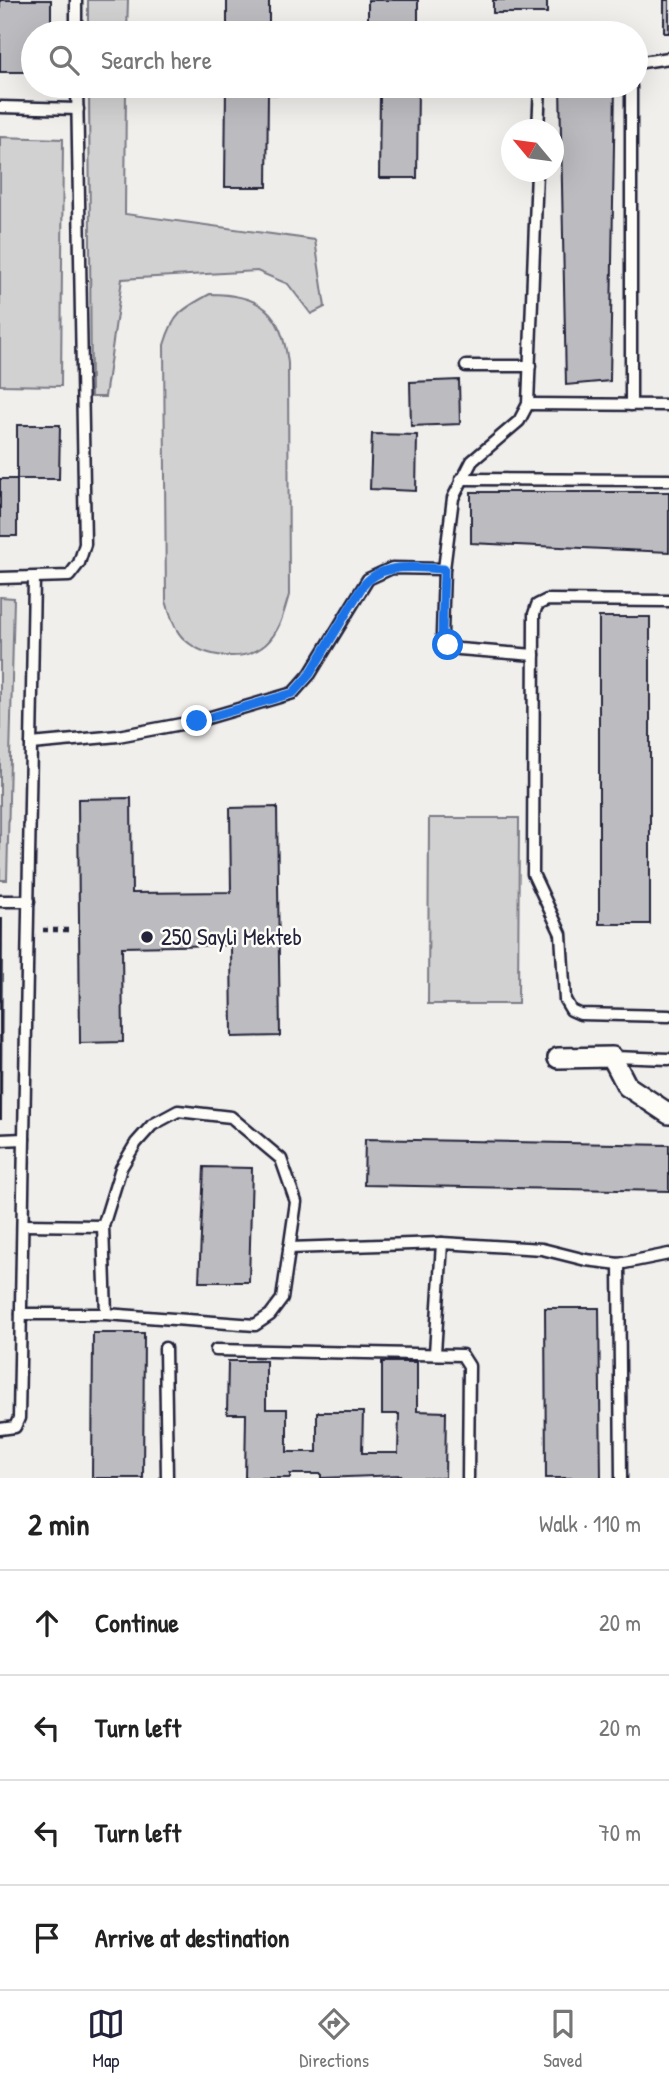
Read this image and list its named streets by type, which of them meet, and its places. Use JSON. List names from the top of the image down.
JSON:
{
  "places": ["250 Sayli Mekteb"],
  "north": "top left",
  "page": {
    "search": "Search here",
    "heading": ["2 min", "Walk · 110 m"],
    "list": [
      ["Continue", "20 m"],
      ["Turn left", "20 m"],
      ["Turn left", "70 m"],
      "Arrive at destination"
    ],
    "nav": ["Map", "Directions", "Saved"]
  }
}
